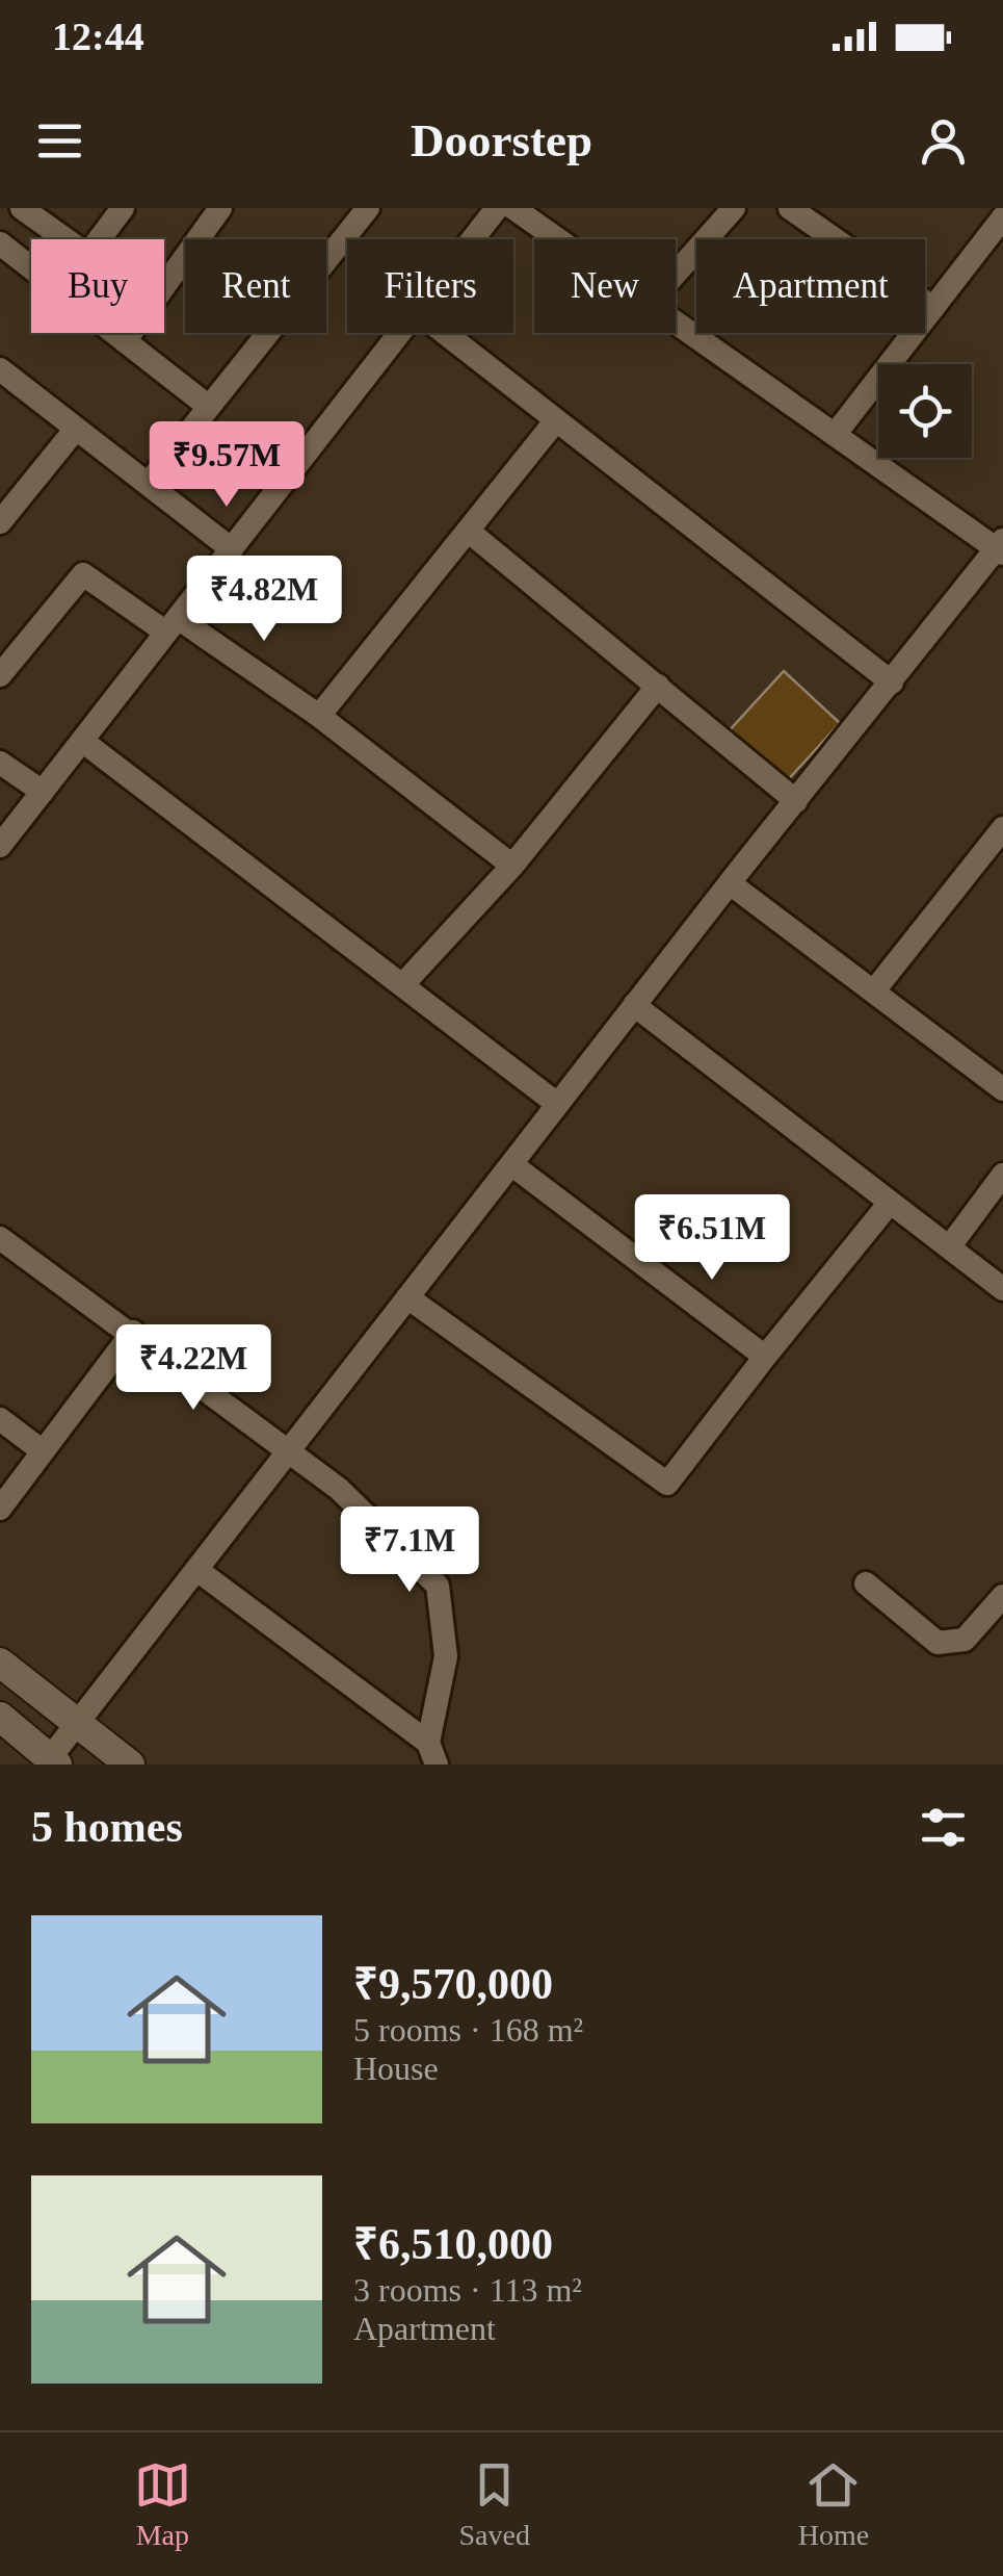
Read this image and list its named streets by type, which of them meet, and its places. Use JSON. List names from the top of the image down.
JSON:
{
  "page": {
    "status": "12:44",
    "header": "Doorstep",
    "chip": [
      "Buy",
      "Rent",
      "Filters",
      "New",
      "Apartment"
    ],
    "price": [
      "₹9.57M",
      "₹4.82M",
      "₹6.51M",
      "₹4.22M",
      "₹7.1M"
    ],
    "heading": "5 homes",
    "list": [
      {
        "name": "₹9,570,000",
        "note": "5 rooms · 168 m² · House"
      },
      {
        "name": "₹6,510,000",
        "note": "3 rooms · 113 m² · Apartment"
      }
    ],
    "tabs": ["Map", "Saved", "Home"]
  }
}
